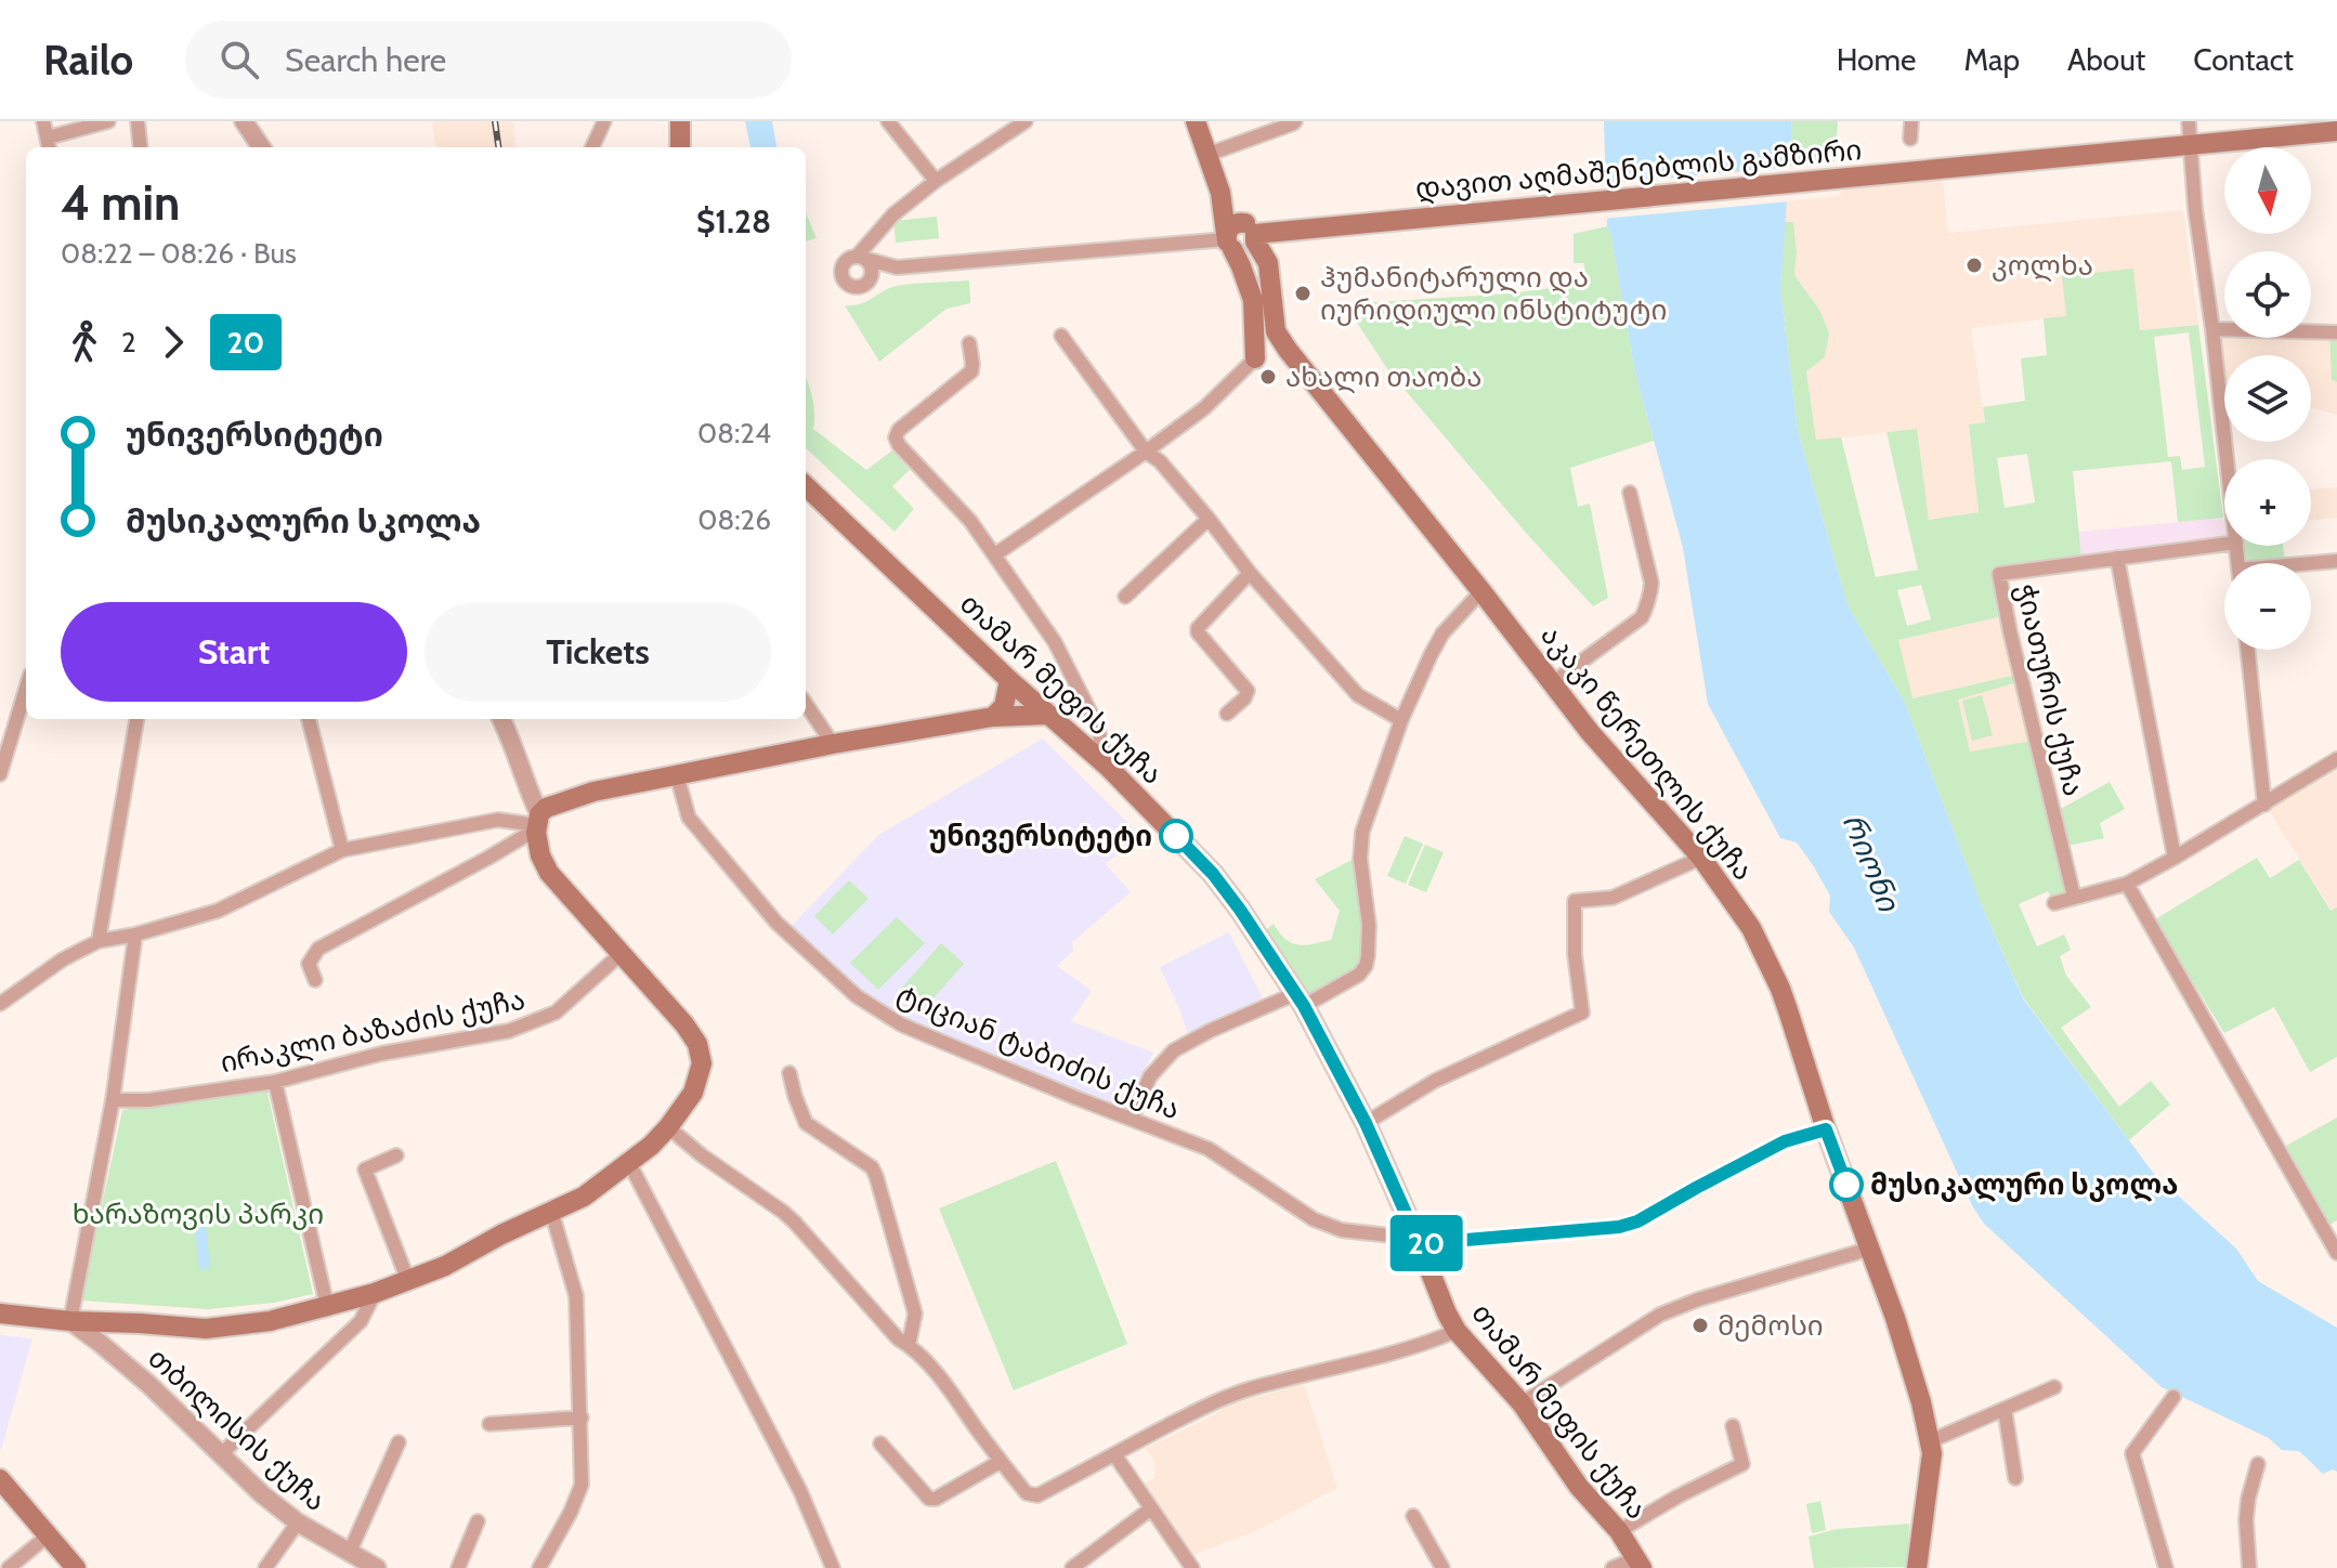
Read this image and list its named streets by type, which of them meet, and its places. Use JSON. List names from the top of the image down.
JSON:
{
  "streets": {
    "main road": ["დავით აღმაშენებლის გამზირი", "თამარ მეფის ქუჩა", "აკაკი წერეთლის ქუჩა"],
    "street": [
      "ჭიათურის ქუჩა",
      "ირაკლი ბაზაძის ქუჩა",
      "ტიციან ტაბიძის ქუჩა",
      "თბილისის ქუჩა"
    ]
  },
  "crossings": [
    ["დავით აღმაშენებლის გამზირი", "აკაკი წერეთლის ქუჩა"],
    ["თამარ მეფის ქუჩა", "ტიციან ტაბიძის ქუჩა"],
    ["აკაკი წერეთლის ქუჩა", "ტიციან ტაბიძის ქუჩა"]
  ],
  "water": ["რიონი"],
  "parks": ["ხარაზოვის პარკი"],
  "places": [
    "კოლხა",
    "ჰუმანიტარული და იურიდიული ინსტიტუტი",
    "ახალი თაობა",
    "უნივერსიტეტი",
    "მუსიკალური სკოლა",
    "მემოსი"
  ],
  "lines": ["bus line 20"],
  "north": "bottom",
  "page": {
    "header": "Railo",
    "search": "Search here",
    "nav": [
      "Home",
      "Map",
      "About",
      "Contact"
    ],
    "on_map": "20",
    "map_buttons": ["+", "−"],
    "heading": ["4 min", "08:22 – 08:26 · Bus", "$1.28"],
    "legs": ["2", "20"],
    "list": [
      {
        "name": "უნივერსიტეტი",
        "value": "08:24"
      },
      {
        "name": "მუსიკალური სკოლა",
        "value": "08:26"
      }
    ],
    "buttons": ["Start", "Tickets"]
  }
}
